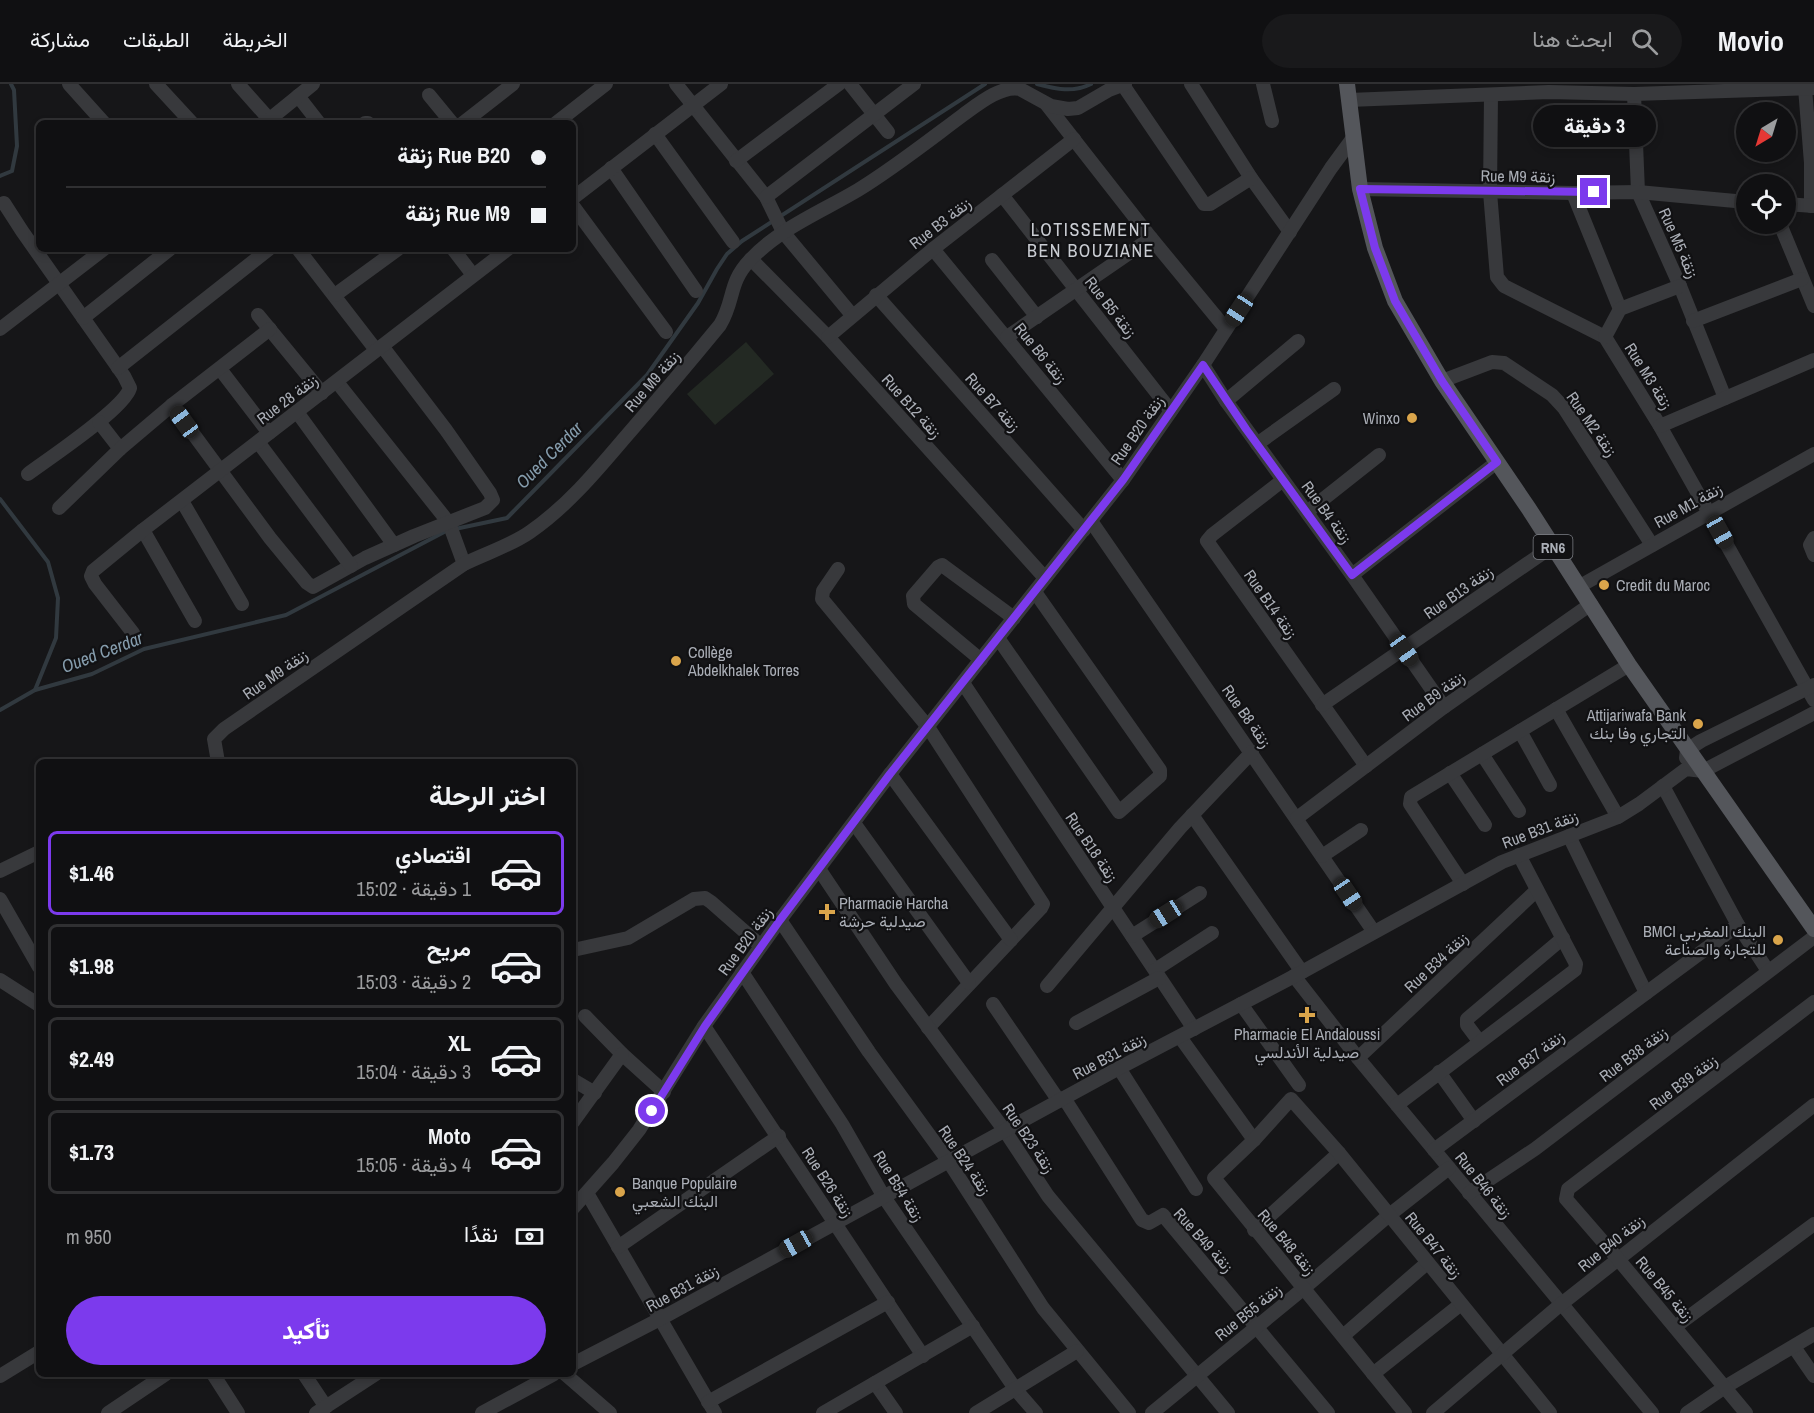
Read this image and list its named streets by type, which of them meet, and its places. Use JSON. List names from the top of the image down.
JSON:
{
  "streets": {
    "main road": ["RN6"],
    "street": [
      "Rue M9 زنقة",
      "Rue B3 زنقة",
      "Rue M5 زنقة",
      "Rue B5 زنقة",
      "Rue B6 زنقة",
      "Rue M3 زنقة",
      "Rue 28 زنقة",
      "Rue B7 زنقة",
      "Rue B12 زنقة",
      "Rue M2 زنقة",
      "Rue B20 زنقة",
      "Rue M1 زنقة",
      "Rue B4 زنقة",
      "Rue B13 زنقة",
      "Rue B14 زنقة",
      "Rue B9 زنقة",
      "Rue B8 زنقة",
      "Rue B31 زنقة",
      "Rue B18 زنقة",
      "Rue B34 زنقة",
      "Rue B38 زنقة",
      "Rue B37 زنقة",
      "Rue B39 زنقة",
      "Rue B23 زنقة",
      "Rue B24 زنقة",
      "Rue B26 زنقة",
      "Rue B46 زنقة",
      "Rue B54 زنقة",
      "Rue B49 زنقة",
      "Rue B48 زنقة",
      "Rue B40 زنقة",
      "Rue B47 زنقة",
      "Rue B45 زنقة",
      "Rue B55 زنقة"
    ]
  },
  "crossings": [
    ["Rue M9 زنقة", "Rue M5 زنقة"],
    ["Rue M9 زنقة", "Rue M3 زنقة"],
    ["Rue M9 زنقة", "Rue B12 زنقة"],
    ["Rue M9 زنقة", "RN6"],
    ["Rue B3 زنقة", "Rue B5 زنقة"],
    ["Rue B3 زنقة", "Rue B6 زنقة"],
    ["Rue B3 زنقة", "Rue B7 زنقة"],
    ["Rue B3 زنقة", "Rue B12 زنقة"],
    ["Rue B5 زنقة", "Rue B20 زنقة"],
    ["Rue B6 زنقة", "Rue B20 زنقة"],
    ["Rue M3 زنقة", "Rue M1 زنقة"],
    ["Rue B7 زنقة", "Rue B20 زنقة"],
    ["Rue B7 زنقة", "Rue B8 زنقة"],
    ["Rue B12 زنقة", "Rue B20 زنقة"],
    ["Rue M2 زنقة", "Rue M1 زنقة"],
    ["Rue M2 زنقة", "RN6"],
    ["Rue B20 زنقة", "Rue B4 زنقة"],
    ["Rue B20 زنقة", "RN6"],
    ["Rue B20 زنقة", "Rue B8 زنقة"],
    ["Rue B20 زنقة", "Rue B18 زنقة"],
    ["Rue B20 زنقة", "Rue B23 زنقة"],
    ["Rue B20 زنقة", "Rue B24 زنقة"],
    ["Rue B20 زنقة", "Rue B26 زنقة"],
    ["Rue B20 زنقة", "Rue B54 زنقة"],
    ["Rue M1 زنقة", "RN6"],
    ["Rue B4 زنقة", "Rue B13 زنقة"],
    ["Rue B4 زنقة", "Rue B14 زنقة"],
    ["Rue B4 زنقة", "Rue B9 زنقة"],
    ["RN6", "Rue B13 زنقة"],
    ["RN6", "Rue B9 زنقة"],
    ["RN6", "Rue B31 زنقة"],
    ["Rue B13 زنقة", "Rue B14 زنقة"],
    ["Rue B14 زنقة", "Rue B9 زنقة"],
    ["Rue B9 زنقة", "Rue B8 زنقة"],
    ["Rue B8 زنقة", "Rue B31 زنقة"],
    ["Rue B31 زنقة", "Rue B18 زنقة"],
    ["Rue B31 زنقة", "Rue B23 زنقة"],
    ["Rue B31 زنقة", "Rue B24 زنقة"],
    ["Rue B31 زنقة", "Rue B26 زنقة"],
    ["Rue B31 زنقة", "Rue B46 زنقة"],
    ["Rue B31 زنقة", "Rue B54 زنقة"],
    ["Rue B31 زنقة", "Rue B49 زنقة"],
    ["Rue B34 زنقة", "Rue B46 زنقة"],
    ["Rue B38 زنقة", "Rue B46 زنقة"],
    ["Rue B37 زنقة", "Rue B46 زنقة"],
    ["Rue B39 زنقة", "Rue B45 زنقة"],
    ["Rue B23 زنقة", "Rue B55 زنقة"],
    ["Rue B46 زنقة", "Rue B40 زنقة"],
    ["Rue B46 زنقة", "Rue B55 زنقة"],
    ["Rue B49 زنقة", "Rue B55 زنقة"],
    ["Rue B48 زنقة", "Rue B47 زنقة"],
    ["Rue B48 زنقة", "Rue B55 زنقة"],
    ["Rue B40 زنقة", "Rue B47 زنقة"],
    ["Rue B40 زنقة", "Rue B45 زنقة"],
    ["Rue B47 زنقة", "Rue B55 زنقة"]
  ],
  "districts": ["LOTISSEMENT BEN BOUZIANE"],
  "water": ["Oued Cerdar"],
  "places": {
    "other": [
      "Winxo",
      "Credit du Maroc",
      "Collège Abdelkhalek Torres",
      "Attijariwafa Bank التجاري وفا بنك",
      "BMCI البنك المغربي للتجارة والصناعة",
      "Banque Populaire البنك الشعبي"
    ],
    "health": ["Pharmacie Harcha صيدلية حرشة", "Pharmacie El Andaloussi صيدلية الأندلسي"]
  },
  "north": "bottom left",
  "page": {
    "header": "Movio",
    "search": "ابحث هنا",
    "nav": ["الخريطة", "الطبقات", "مشاركة"],
    "bubble": "3 دقيقة",
    "banner": ["Rue B20 زنقة", "Rue M9 زنقة"],
    "heading": "اختر الرحلة",
    "list": [
      {
        "name": "اقتصادي",
        "note": "1 دقيقة · 15:02",
        "value": "$1.46"
      },
      {
        "name": "مريح",
        "note": "2 دقيقة · 15:03",
        "value": "$1.98"
      },
      {
        "name": "XL",
        "note": "3 دقيقة · 15:04",
        "value": "$2.49"
      },
      {
        "name": "Moto",
        "note": "4 دقيقة · 15:05",
        "value": "$1.73"
      }
    ],
    "pay": ["نقدًا", "950 m"],
    "buttons": "تأكيد"
  }
}
